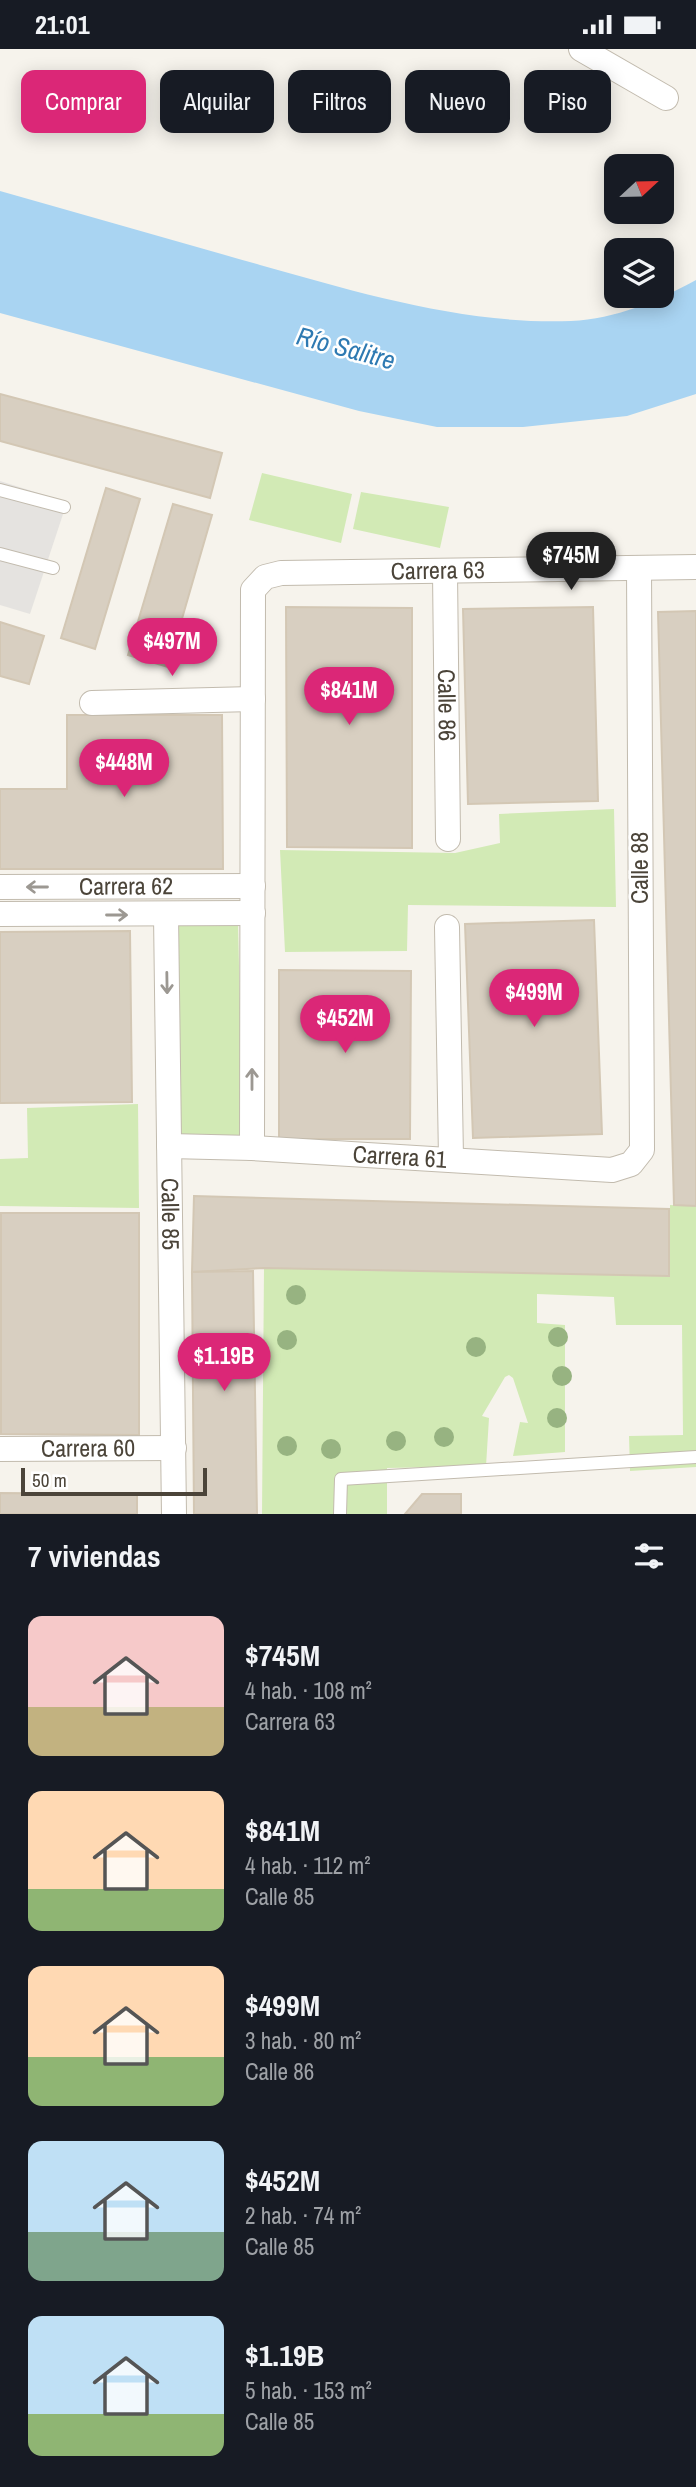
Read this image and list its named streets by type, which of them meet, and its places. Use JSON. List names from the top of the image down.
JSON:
{
  "streets": {
    "street": [
      "Carrera 63",
      "Calle 86",
      "Calle 88",
      "Carrera 62",
      "Carrera 61",
      "Calle 85",
      "Carrera 60"
    ]
  },
  "crossings": [
    ["Carrera 63", "Calle 86"],
    ["Carrera 63", "Calle 88"],
    ["Calle 88", "Carrera 61"],
    ["Carrera 62", "Calle 85"],
    ["Carrera 61", "Calle 85"],
    ["Calle 85", "Carrera 60"]
  ],
  "water": ["Río Salitre"],
  "scale_bar": "50 m",
  "north": "right",
  "page": {
    "status": "21:01",
    "chip": [
      "Comprar",
      "Alquilar",
      "Filtros",
      "Nuevo",
      "Piso"
    ],
    "price": [
      "$745M",
      "$497M",
      "$841M",
      "$448M",
      "$499M",
      "$452M",
      "$1.19B"
    ],
    "scale": "50 m",
    "heading": "7 viviendas",
    "list": [
      {
        "name": "$745M",
        "note": "4 hab. · 108 m² · Carrera 63"
      },
      {
        "name": "$841M",
        "note": "4 hab. · 112 m² · Calle 85"
      },
      {
        "name": "$499M",
        "note": "3 hab. · 80 m² · Calle 86"
      },
      {
        "name": "$452M",
        "note": "2 hab. · 74 m² · Calle 85"
      },
      {
        "name": "$1.19B",
        "note": "5 hab. · 153 m² · Calle 85"
      }
    ]
  }
}
